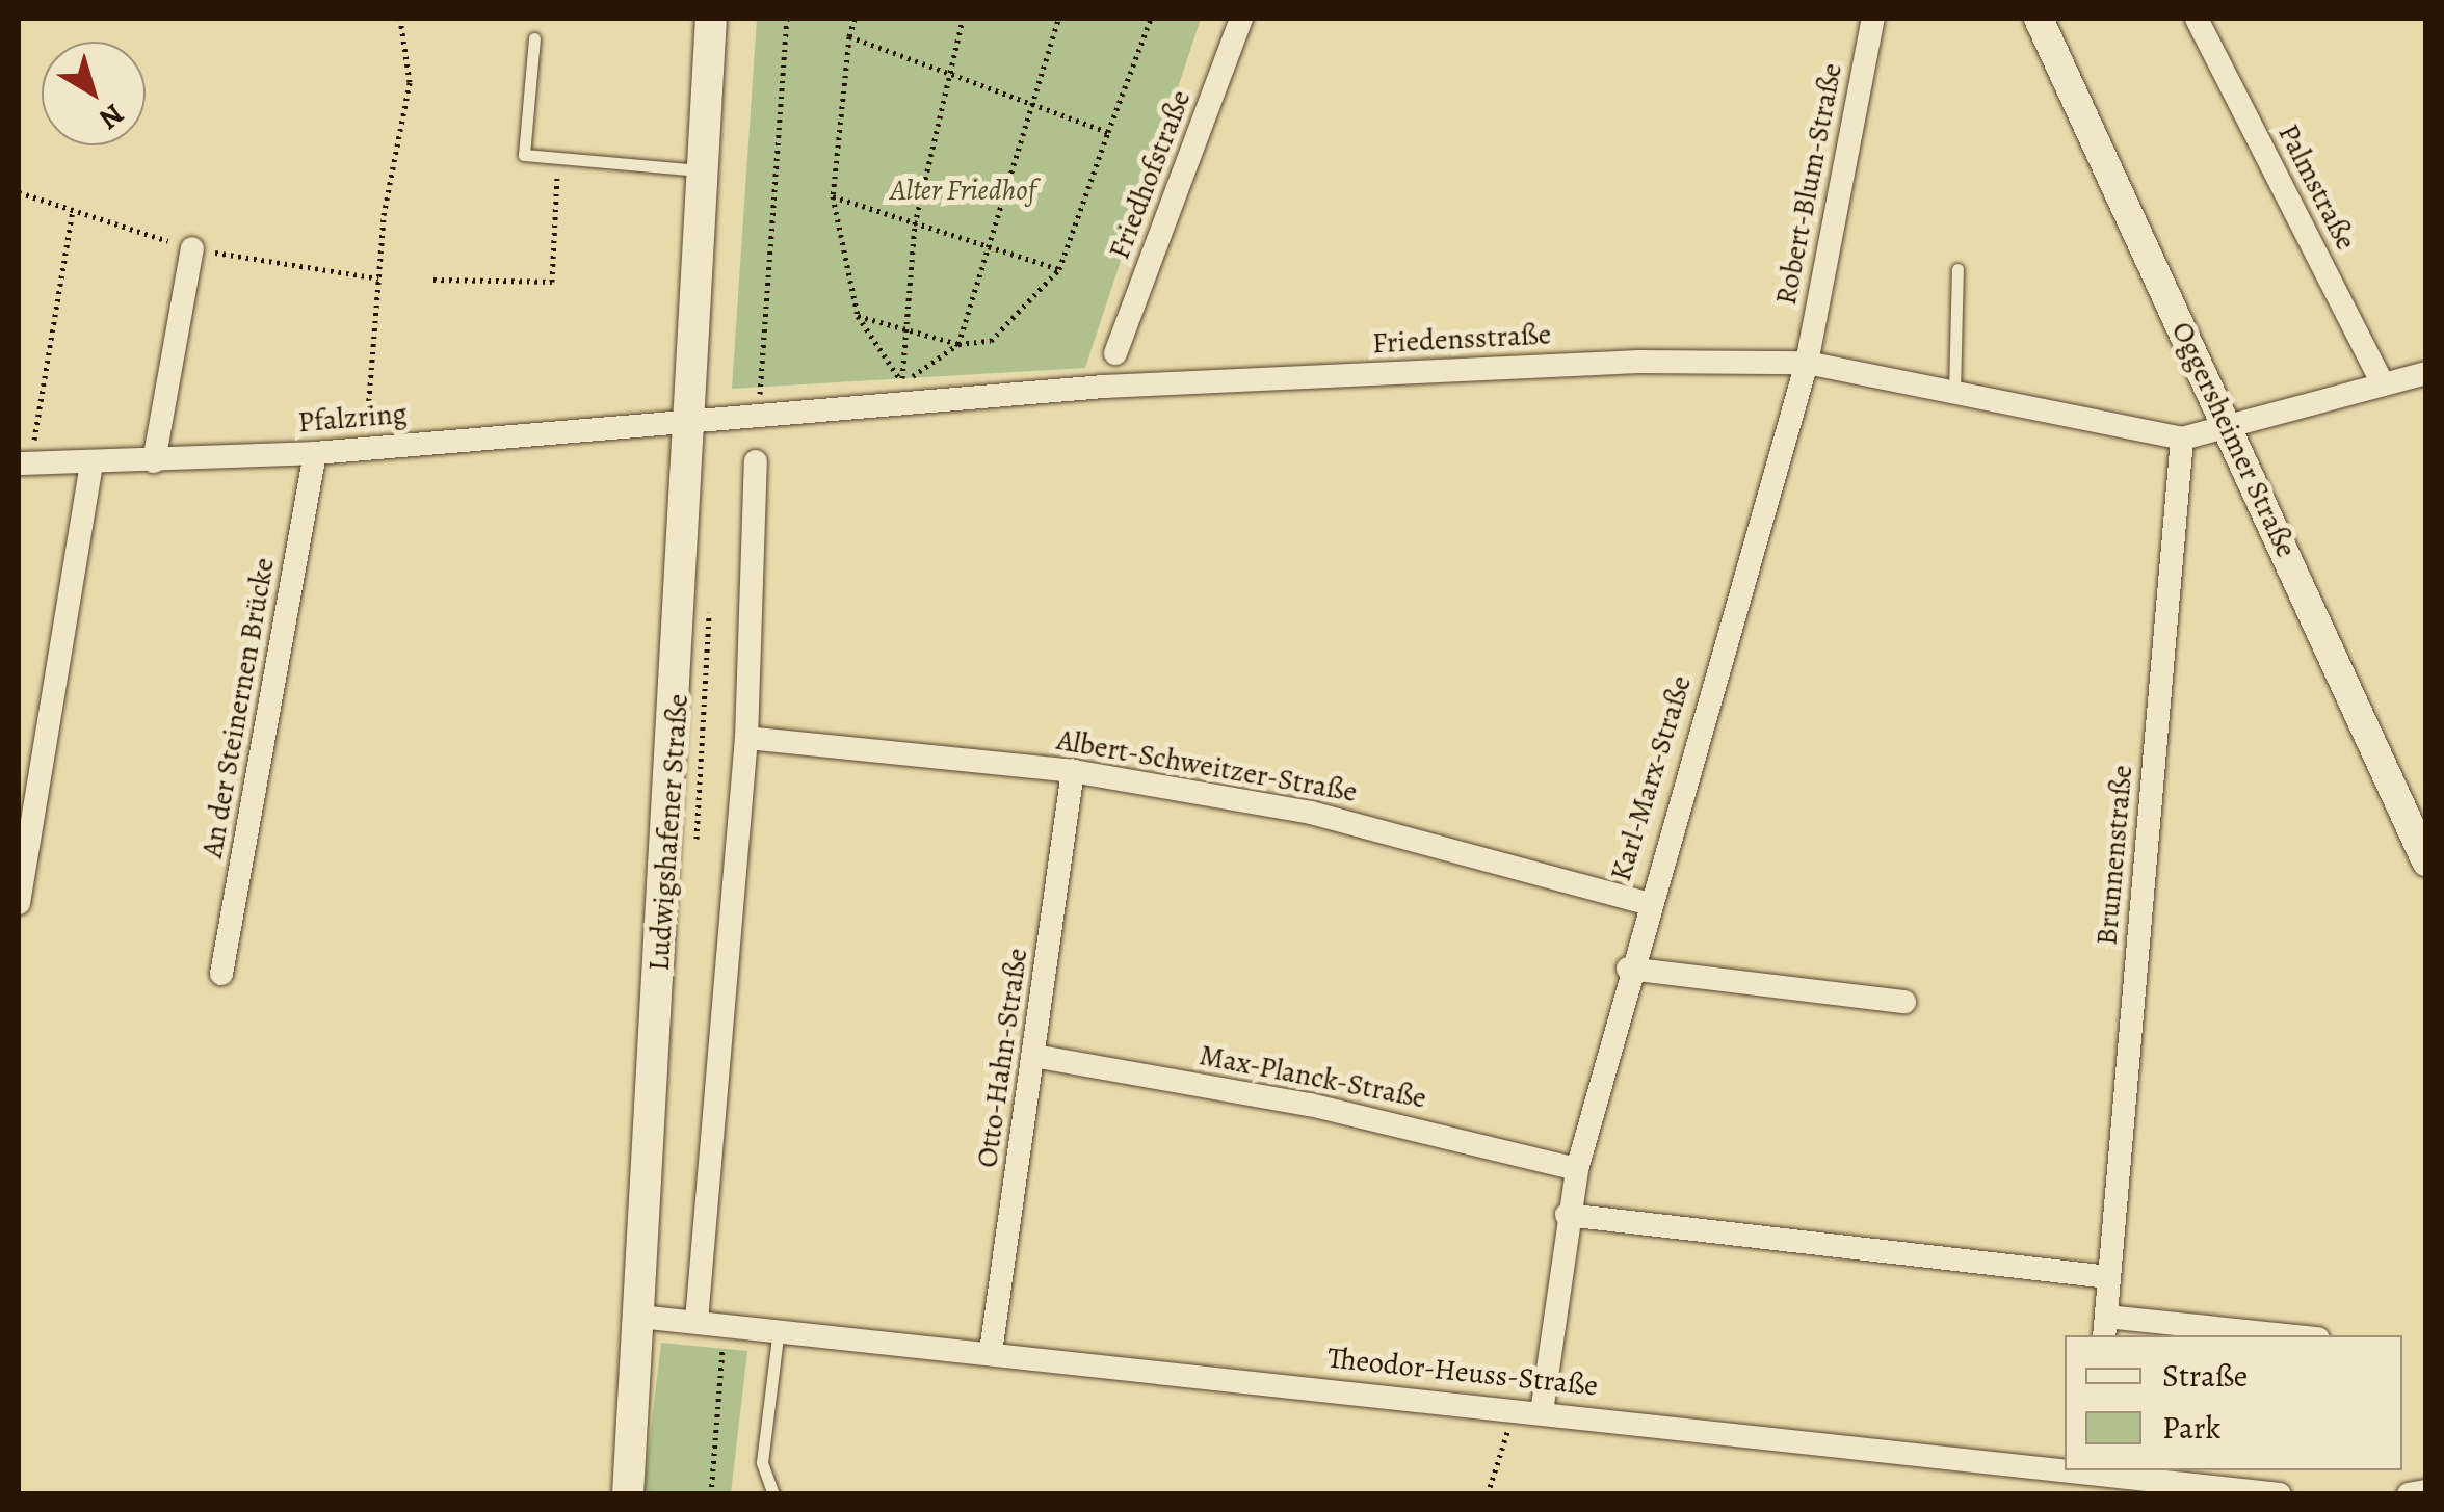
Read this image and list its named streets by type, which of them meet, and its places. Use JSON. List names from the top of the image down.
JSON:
{
  "streets": {
    "main road": ["Ludwigshafener Straße"],
    "street": [
      "Friedhofstraße",
      "Robert-Blum-Straße",
      "Palmstraße",
      "Friedensstraße",
      "Pfalzring",
      "Oggersheimer Straße",
      "An der Steinernen Brücke",
      "Albert-Schweitzer-Straße",
      "Karl-Marx-Straße",
      "Brunnenstraße",
      "Otto-Hahn-Straße",
      "Max-Planck-Straße",
      "Theodor-Heuss-Straße"
    ]
  },
  "crossings": [
    ["Robert-Blum-Straße", "Friedensstraße"],
    ["Robert-Blum-Straße", "Karl-Marx-Straße"],
    ["Palmstraße", "Friedensstraße"],
    ["Friedensstraße", "Pfalzring"],
    ["Friedensstraße", "Oggersheimer Straße"],
    ["Friedensstraße", "Karl-Marx-Straße"],
    ["Friedensstraße", "Ludwigshafener Straße"],
    ["Friedensstraße", "Brunnenstraße"],
    ["Pfalzring", "An der Steinernen Brücke"],
    ["Pfalzring", "Ludwigshafener Straße"],
    ["Albert-Schweitzer-Straße", "Karl-Marx-Straße"],
    ["Albert-Schweitzer-Straße", "Otto-Hahn-Straße"],
    ["Karl-Marx-Straße", "Max-Planck-Straße"],
    ["Karl-Marx-Straße", "Theodor-Heuss-Straße"],
    ["Ludwigshafener Straße", "Theodor-Heuss-Straße"],
    ["Otto-Hahn-Straße", "Max-Planck-Straße"],
    ["Otto-Hahn-Straße", "Theodor-Heuss-Straße"]
  ],
  "parks": ["Alter Friedhof"],
  "legend": ["Straße", "Park"],
  "north": "bottom right"
}
